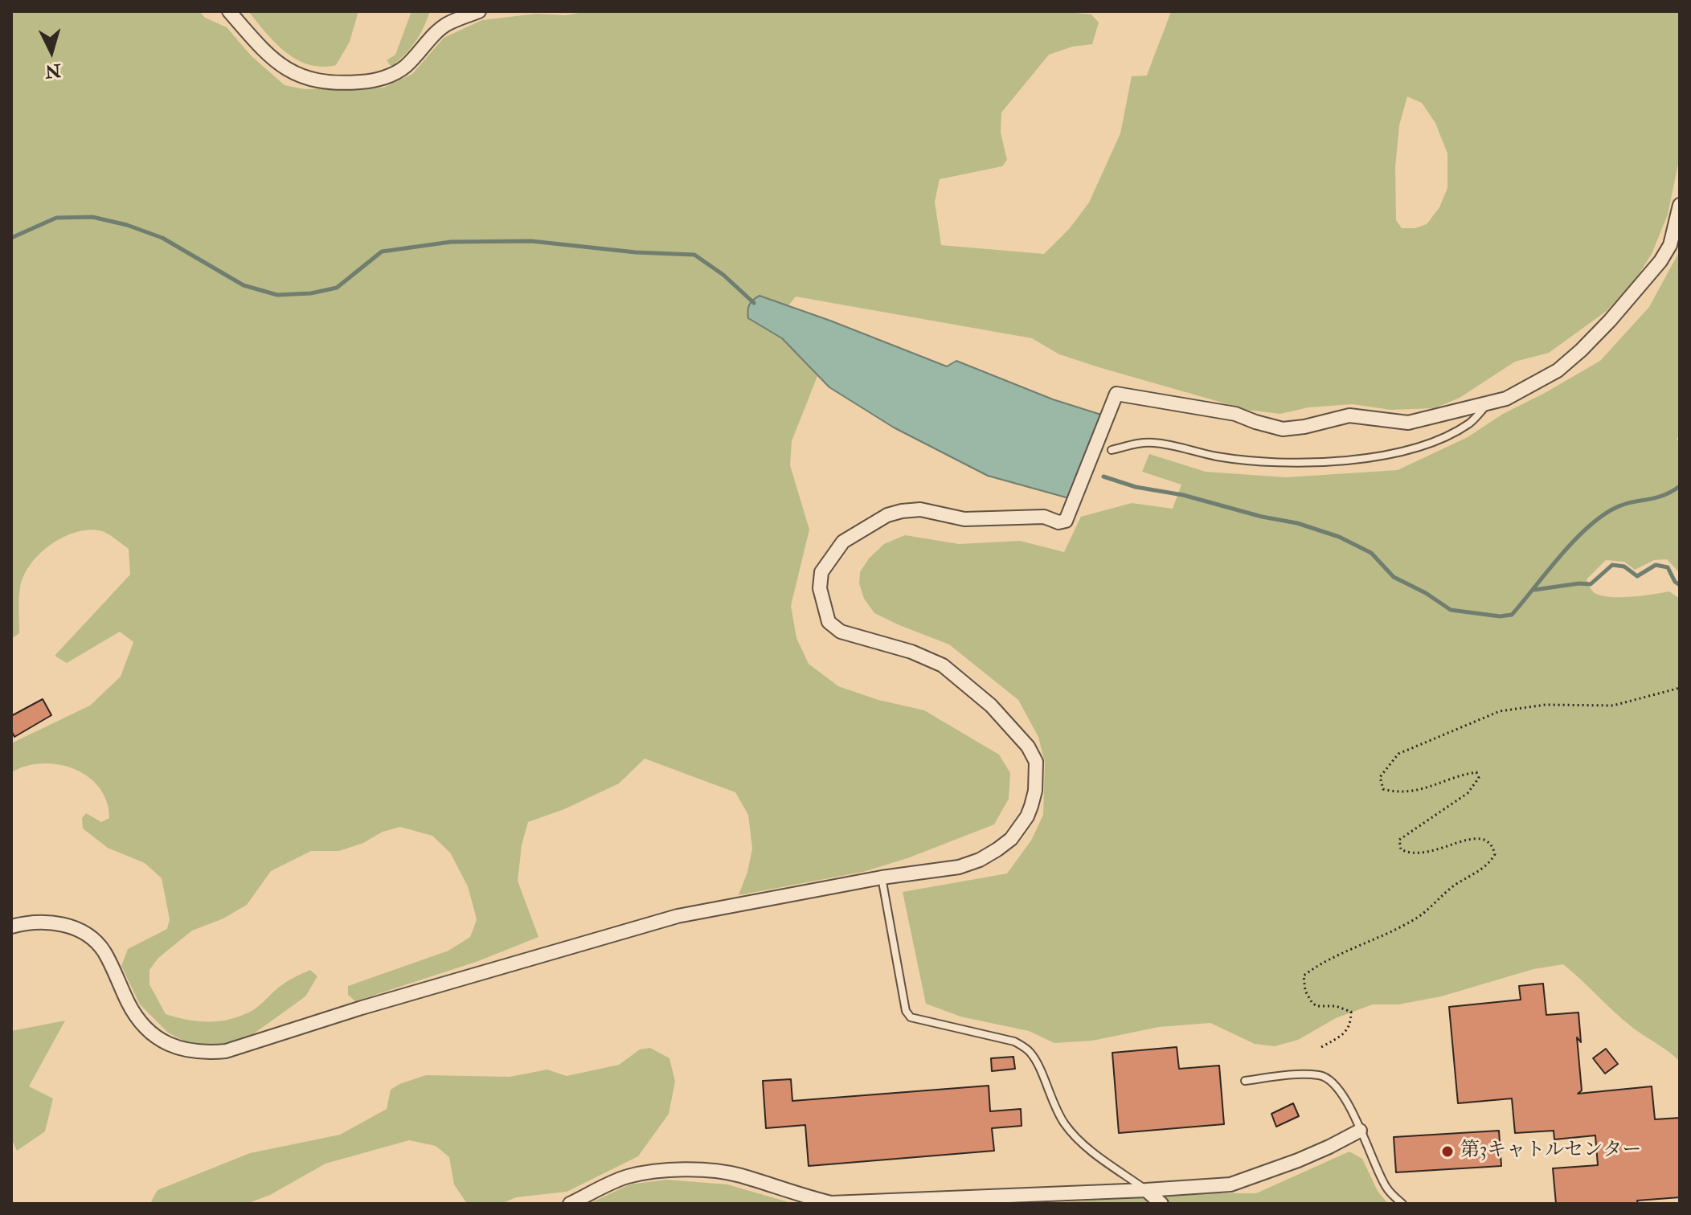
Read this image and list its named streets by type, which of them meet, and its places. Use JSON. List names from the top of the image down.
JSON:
{
  "places": ["第3キャトルセンター"],
  "north": "bottom"
}
